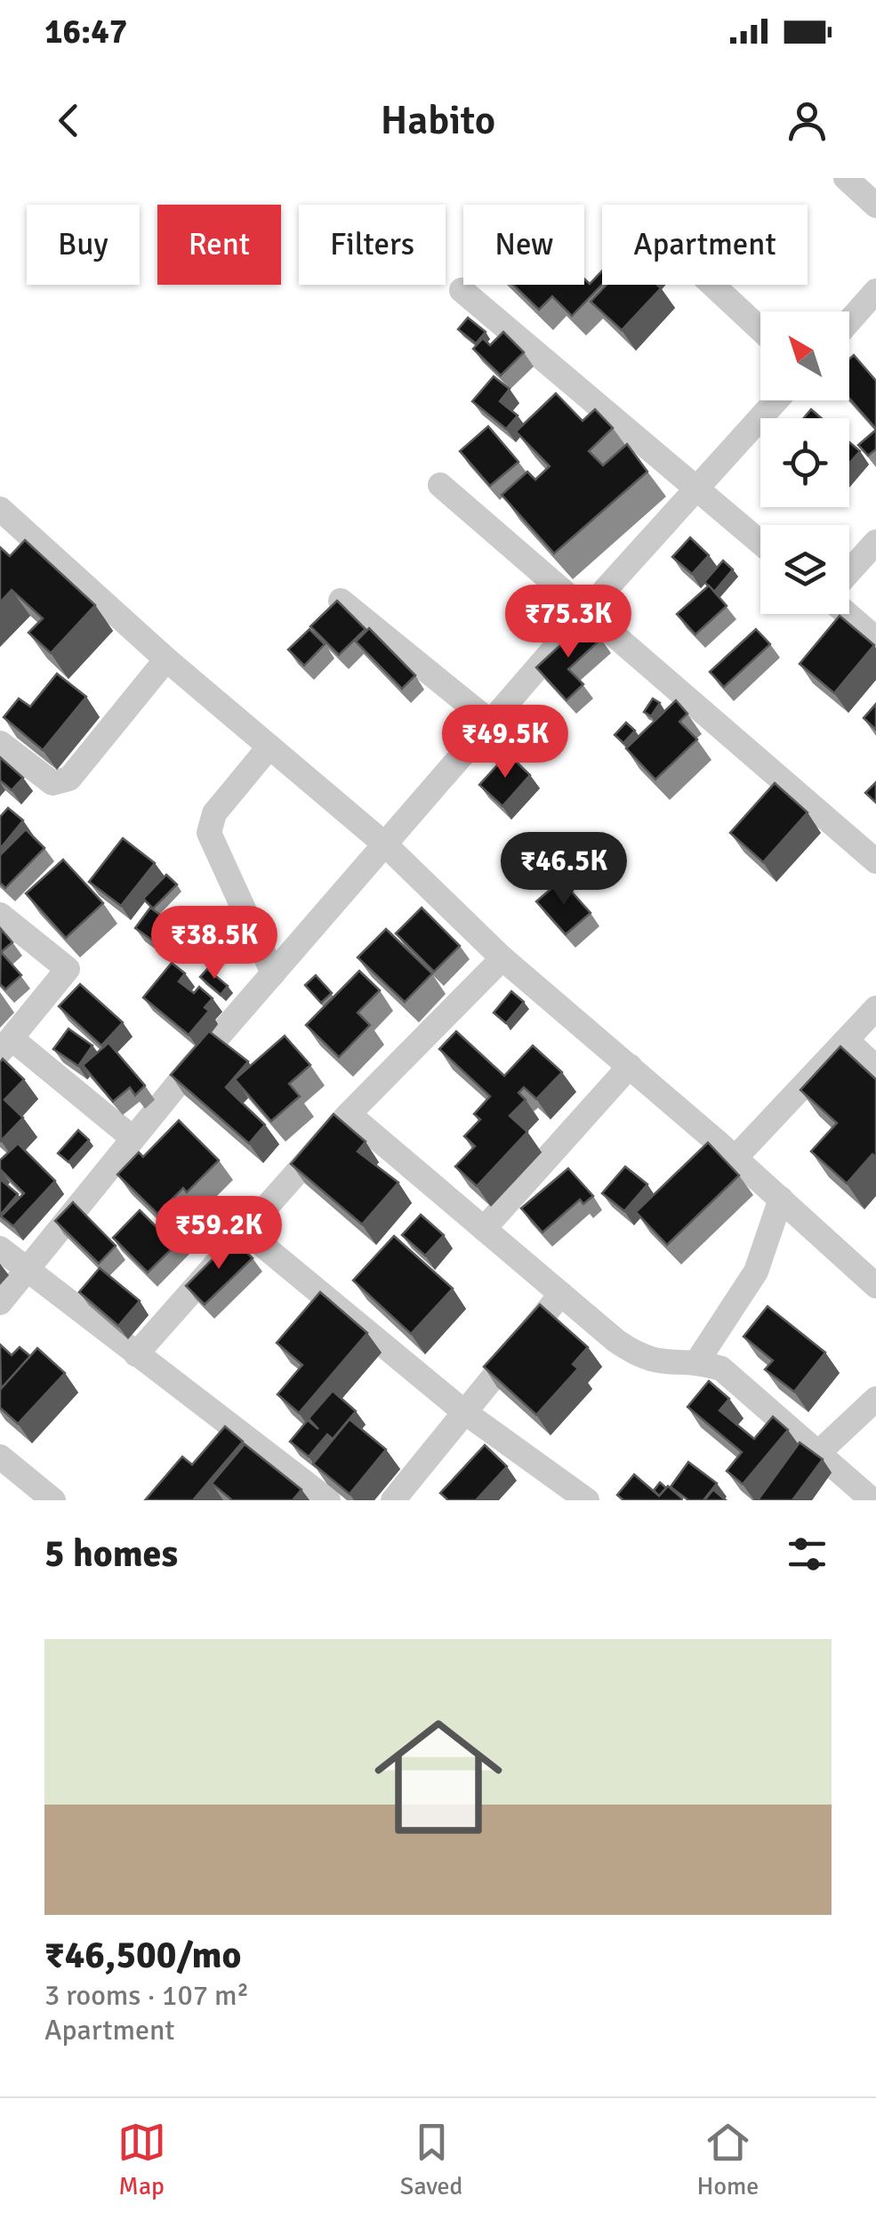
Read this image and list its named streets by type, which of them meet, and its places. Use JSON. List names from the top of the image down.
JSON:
{
  "north": "top left",
  "page": {
    "status": "16:47",
    "header": "Habito",
    "chip": [
      "Buy",
      "Rent",
      "Filters",
      "New",
      "Apartment"
    ],
    "price": [
      "₹75.3K",
      "₹49.5K",
      "₹46.5K",
      "₹38.5K",
      "₹59.2K"
    ],
    "heading": "5 homes",
    "list": [
      {
        "name": "₹46,500/mo",
        "note": "3 rooms · 107 m² · Apartment"
      }
    ],
    "tabs": ["Map", "Saved", "Home"]
  }
}
